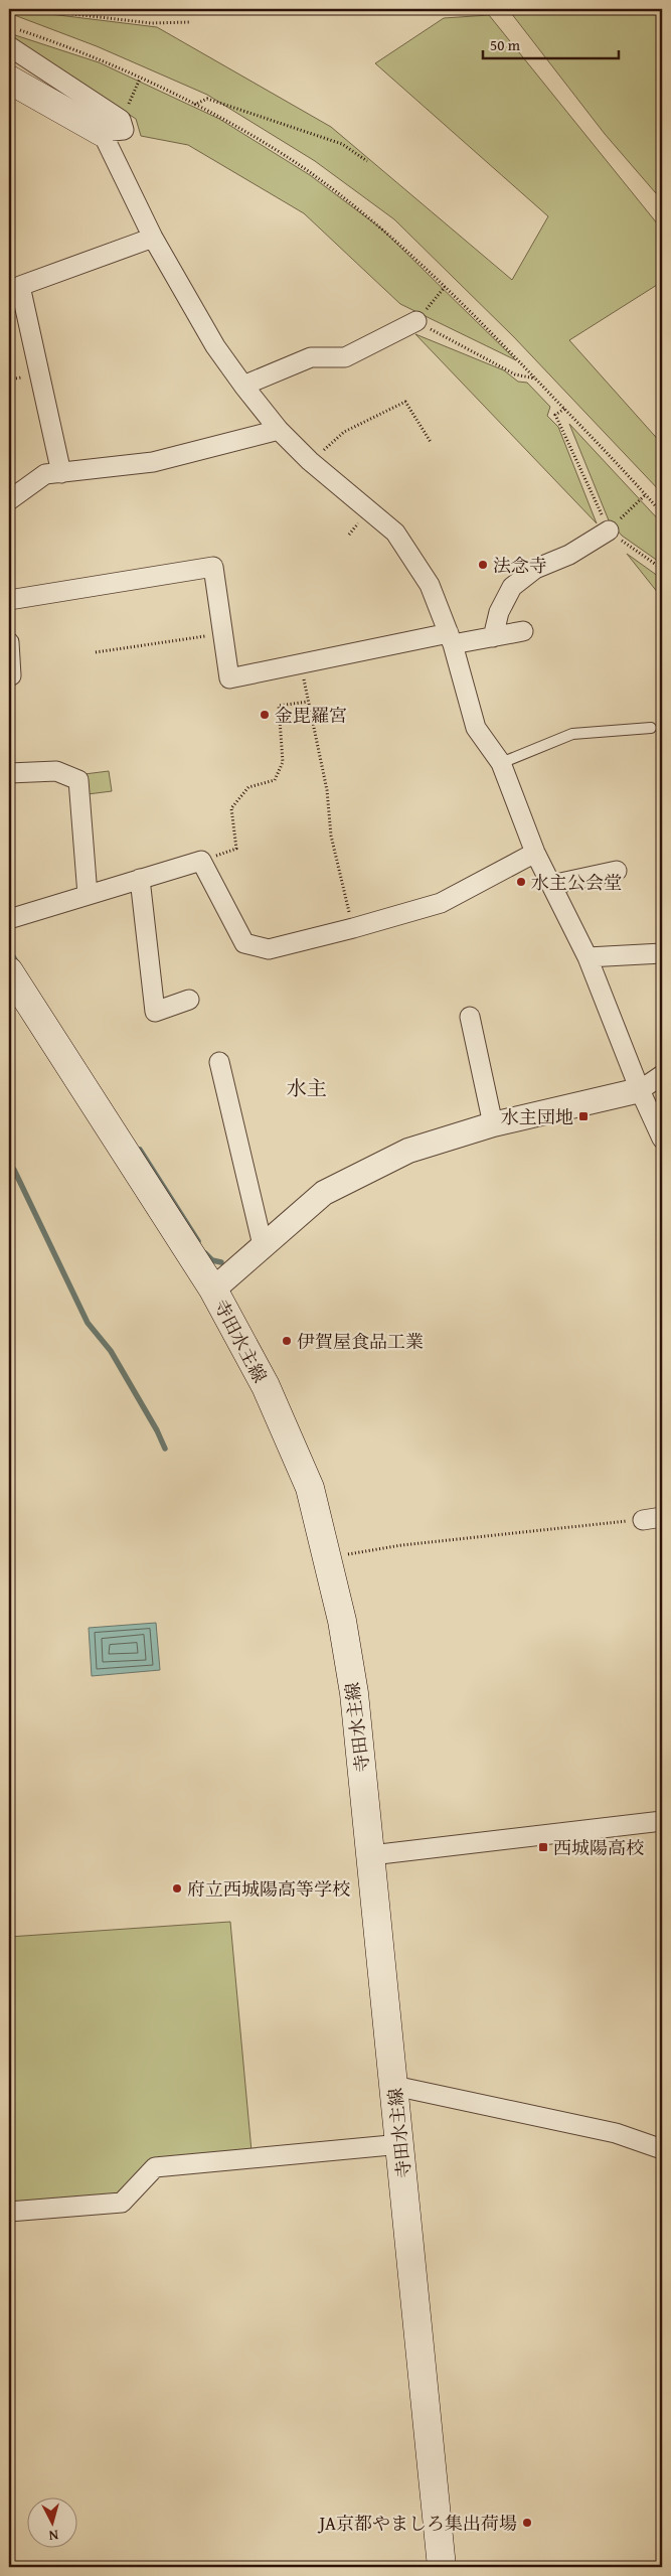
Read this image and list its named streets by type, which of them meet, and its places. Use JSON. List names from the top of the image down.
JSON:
{
  "streets": {
    "main road": ["寺田水主線"]
  },
  "districts": ["水主"],
  "places": {
    "other": [
      "法念寺",
      "金毘羅宮",
      "水主公会堂",
      "伊賀屋食品工業",
      "府立西城陽高等学校",
      "JA京都やましろ集出荷場"
    ],
    "transit": ["水主団地", "西城陽高校"]
  },
  "scale_bar": "50 m",
  "north": "bottom"
}
